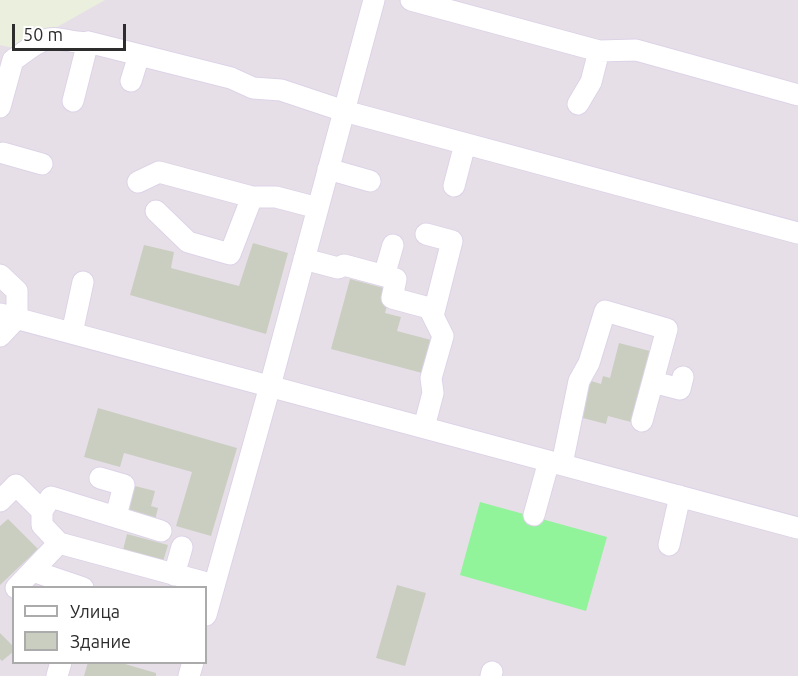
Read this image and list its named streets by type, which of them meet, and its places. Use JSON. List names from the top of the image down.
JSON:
{
  "legend": ["Улица", "Здание"],
  "scale_bar": "50 m"
}
